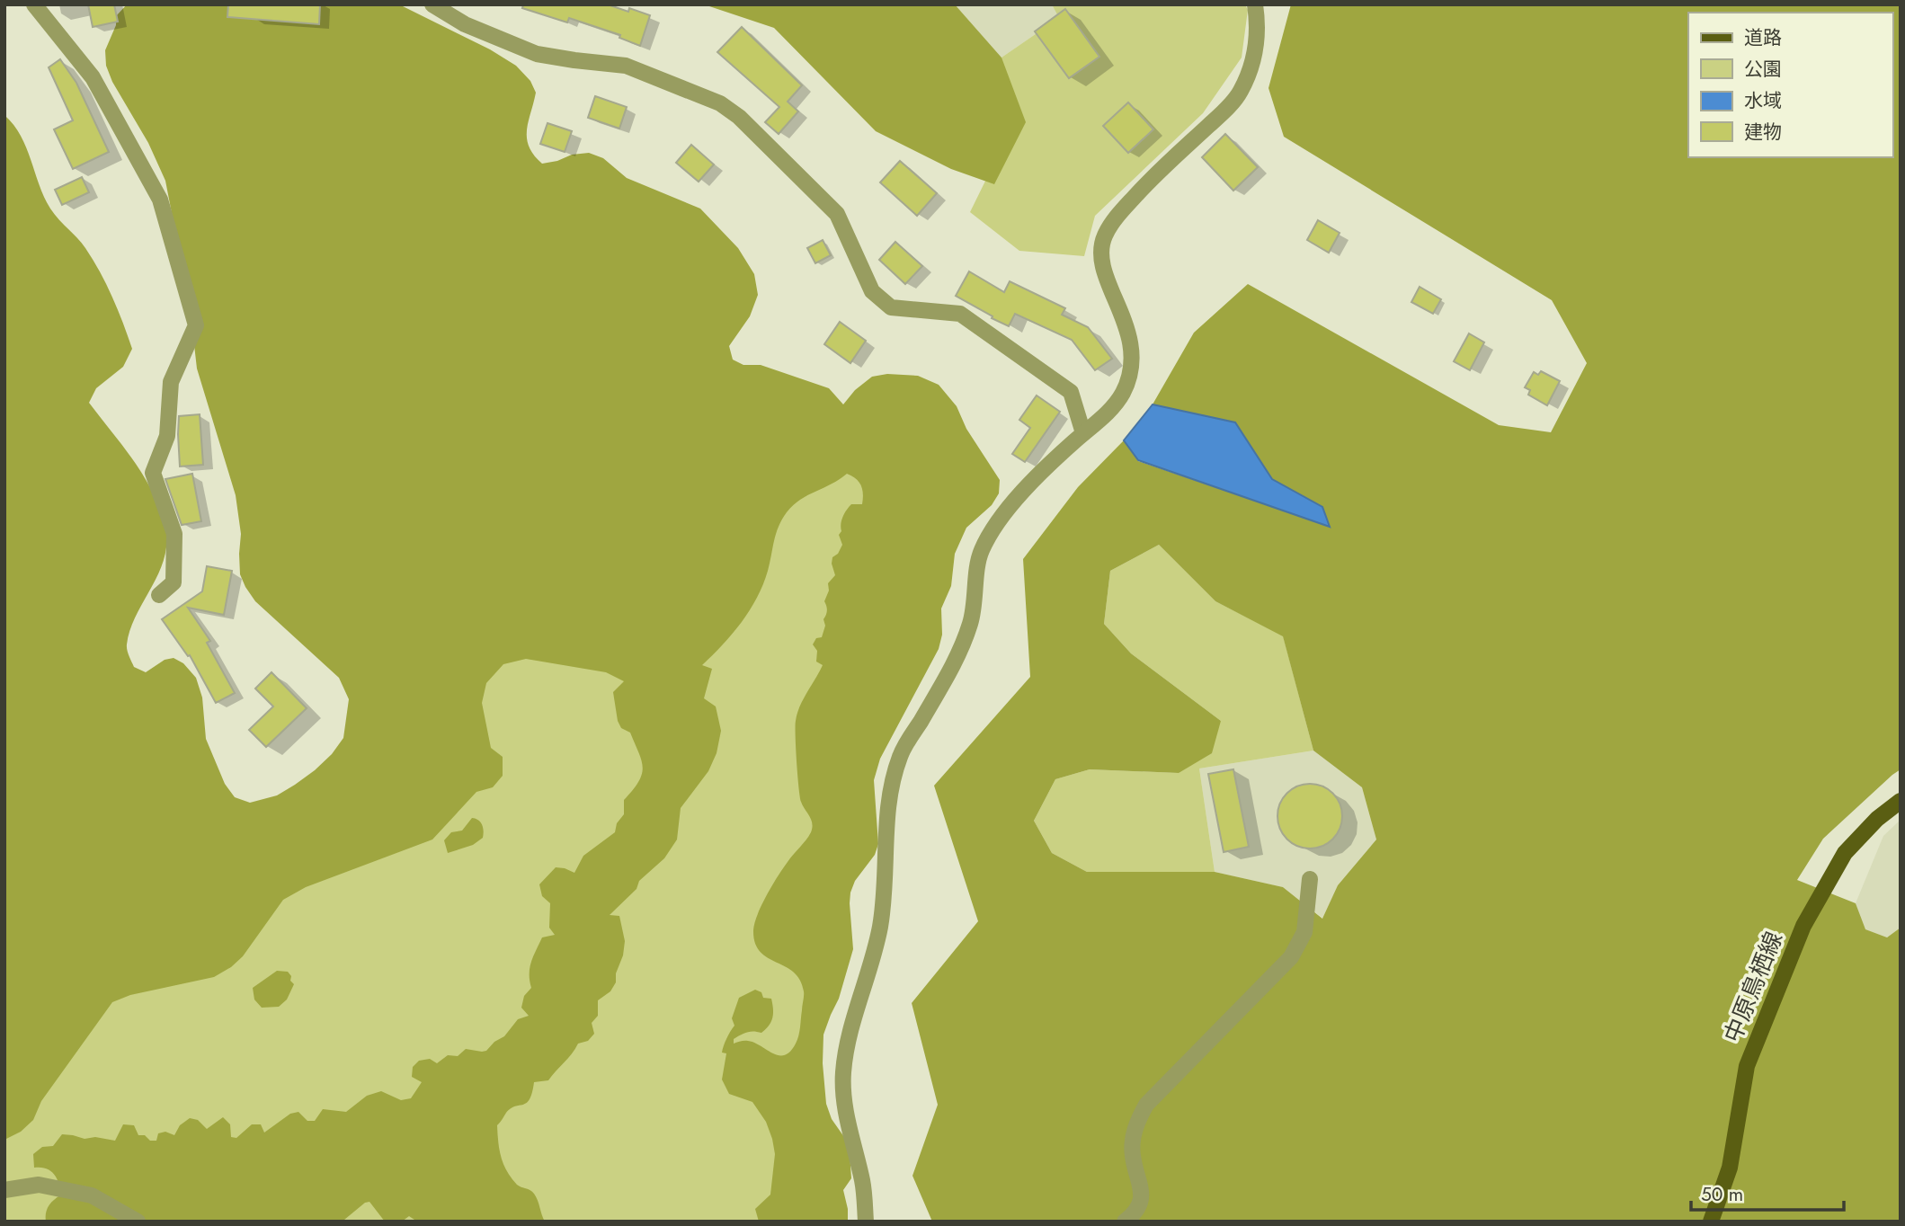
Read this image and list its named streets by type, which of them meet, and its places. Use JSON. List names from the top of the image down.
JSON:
{
  "streets": {
    "main road": ["中原鳥栖線"]
  },
  "legend": [
    "道路",
    "公園",
    "水域",
    "建物"
  ],
  "scale_bar": "50 m"
}
